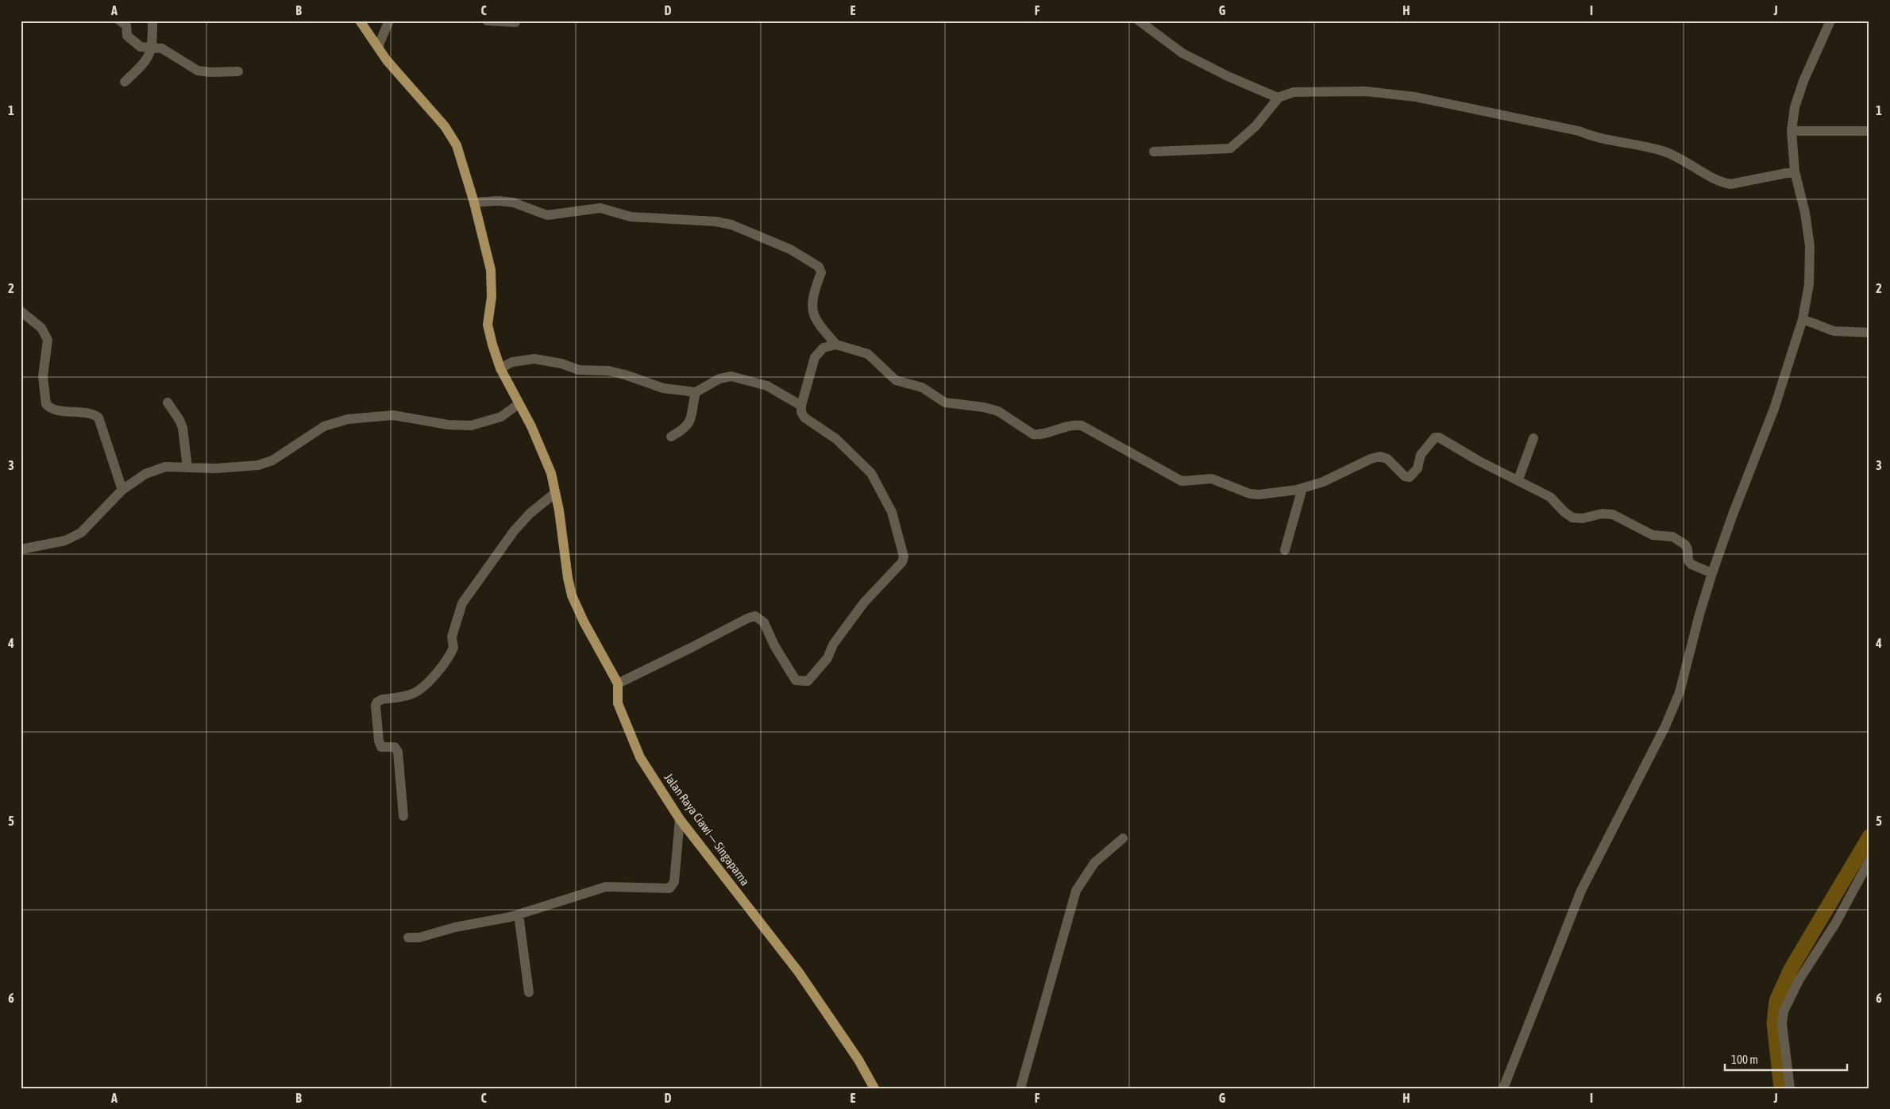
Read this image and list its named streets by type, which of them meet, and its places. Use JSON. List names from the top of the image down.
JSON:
{
  "streets": {
    "main road": ["Jalan Raya Ciawi — Singaparna"]
  },
  "scale_bar": "100 m",
  "grid": {
    "columns": [
      "A",
      "B",
      "C",
      "D",
      "E",
      "F",
      "G",
      "H",
      "I",
      "J"
    ],
    "rows": [
      "1",
      "2",
      "3",
      "4",
      "5",
      "6"
    ]
  }
}
